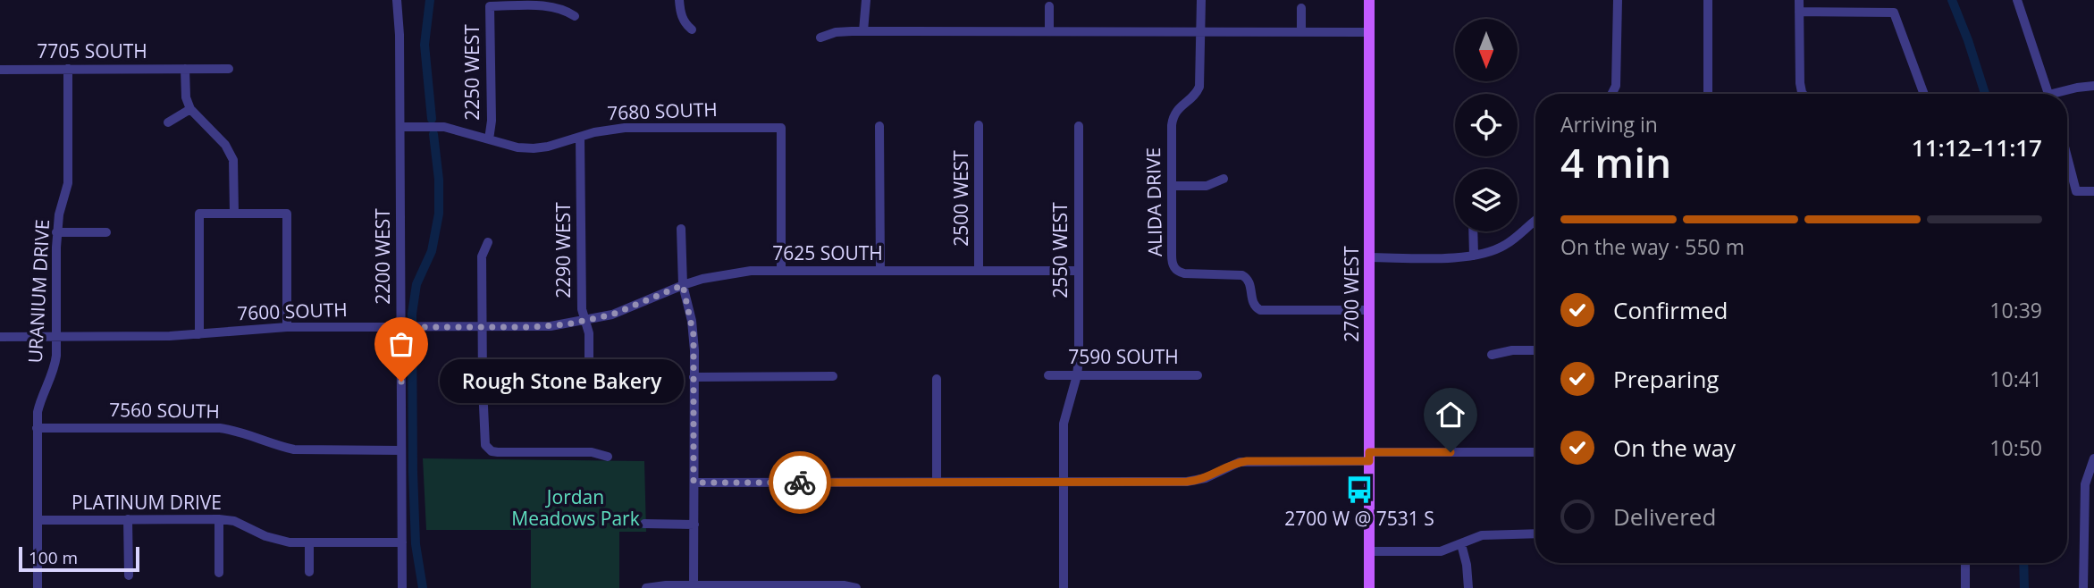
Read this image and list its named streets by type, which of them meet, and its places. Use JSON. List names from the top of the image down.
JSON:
{
  "streets": {
    "main road": ["2700 WEST"],
    "street": [
      "7705 SOUTH",
      "2250 WEST",
      "7680 SOUTH",
      "2500 WEST",
      "ALIDA DRIVE",
      "2290 WEST",
      "2550 WEST",
      "7625 SOUTH",
      "2200 WEST",
      "URANIUM DRIVE",
      "7600 SOUTH",
      "7590 SOUTH",
      "7560 SOUTH",
      "PLATINUM DRIVE"
    ]
  },
  "crossings": [
    ["7705 SOUTH", "URANIUM DRIVE"],
    ["2250 WEST", "7680 SOUTH"],
    ["7680 SOUTH", "2290 WEST"],
    ["7680 SOUTH", "7625 SOUTH"],
    ["7680 SOUTH", "2200 WEST"],
    ["2500 WEST", "7625 SOUTH"],
    ["ALIDA DRIVE", "2700 WEST"],
    ["2290 WEST", "7625 SOUTH"],
    ["2290 WEST", "7600 SOUTH"],
    ["2550 WEST", "7625 SOUTH"],
    ["2550 WEST", "7590 SOUTH"],
    ["7625 SOUTH", "7600 SOUTH"],
    ["2200 WEST", "7600 SOUTH"],
    ["2200 WEST", "7560 SOUTH"],
    ["2200 WEST", "PLATINUM DRIVE"],
    ["URANIUM DRIVE", "7600 SOUTH"],
    ["URANIUM DRIVE", "7560 SOUTH"],
    ["URANIUM DRIVE", "PLATINUM DRIVE"]
  ],
  "parks": ["Jordan Meadows Park"],
  "places": {
    "other": ["Rough Stone Bakery"],
    "bus stop": ["2700 W @ 7531 S"]
  },
  "scale_bar": "100 m",
  "north": "bottom",
  "page": {
    "heading": ["4 min", "Arriving in", "11:12–11:17"],
    "bar": "On the way · 550 m",
    "list": [
      ["Confirmed", "10:39"],
      ["Preparing", "10:41"],
      ["On the way", "10:50"],
      "Delivered"
    ],
    "bubble": "Rough Stone Bakery",
    "scale": "100 m"
  }
}
